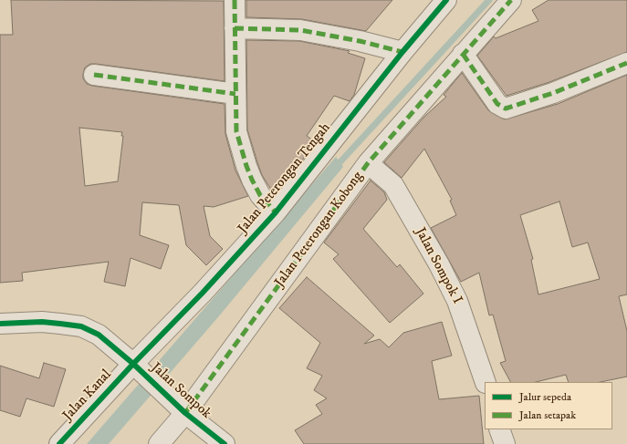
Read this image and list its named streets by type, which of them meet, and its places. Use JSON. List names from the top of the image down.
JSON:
{
  "streets": {
    "street": [
      "Jalan Peterongan Tengah",
      "Jalan Peterongan Kobong",
      "Jalan Sompok I",
      "Jalan Sompok",
      "Jalan Kanal"
    ]
  },
  "crossings": [
    ["Jalan Peterongan Tengah", "Jalan Sompok"],
    ["Jalan Peterongan Tengah", "Jalan Kanal"],
    ["Jalan Peterongan Kobong", "Jalan Sompok I"],
    ["Jalan Peterongan Kobong", "Jalan Sompok"],
    ["Jalan Sompok", "Jalan Kanal"]
  ],
  "legend": ["Jalur sepeda", "Jalan setapak"]
}
